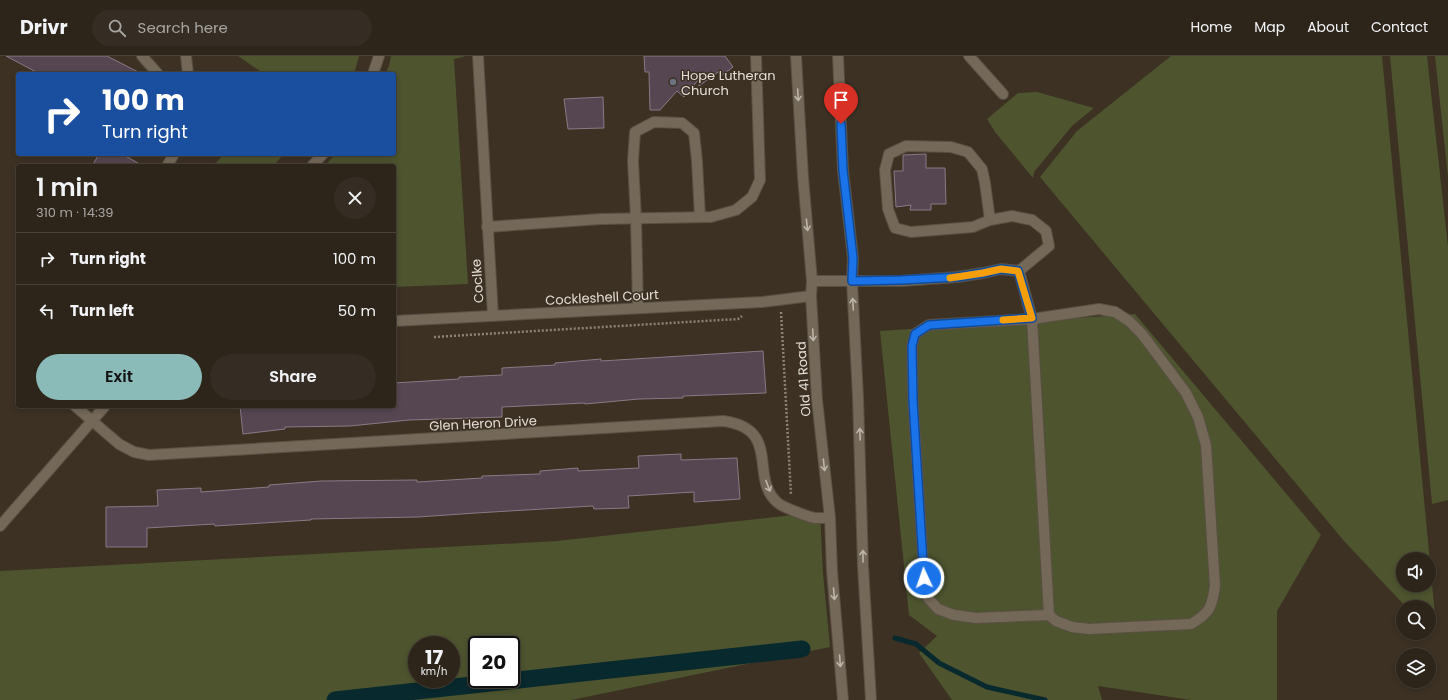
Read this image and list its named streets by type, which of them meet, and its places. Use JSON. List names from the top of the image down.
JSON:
{
  "streets": {
    "street": [
      "Coclke",
      "Cockleshell Court",
      "Old 41 Road",
      "Glen Heron Drive"
    ]
  },
  "crossings": [
    ["Coclke", "Cockleshell Court"],
    ["Cockleshell Court", "Old 41 Road"],
    ["Old 41 Road", "Glen Heron Drive"]
  ],
  "one_way": ["Glen Heron Drive"],
  "places": ["Hope Lutheran Church"],
  "page": {
    "header": "Drivr",
    "search": "Search here",
    "nav": [
      "Home",
      "Map",
      "About",
      "Contact"
    ],
    "turn": ["100 m", "Turn right"],
    "heading": ["1 min", "310 m · 14:39"],
    "list": [
      {
        "name": "Turn right",
        "value": "100 m"
      },
      {
        "name": "Turn left",
        "value": "50 m"
      }
    ],
    "buttons": ["Exit", "Share"],
    "speed": "17 km/h",
    "limit": "20"
  }
}
